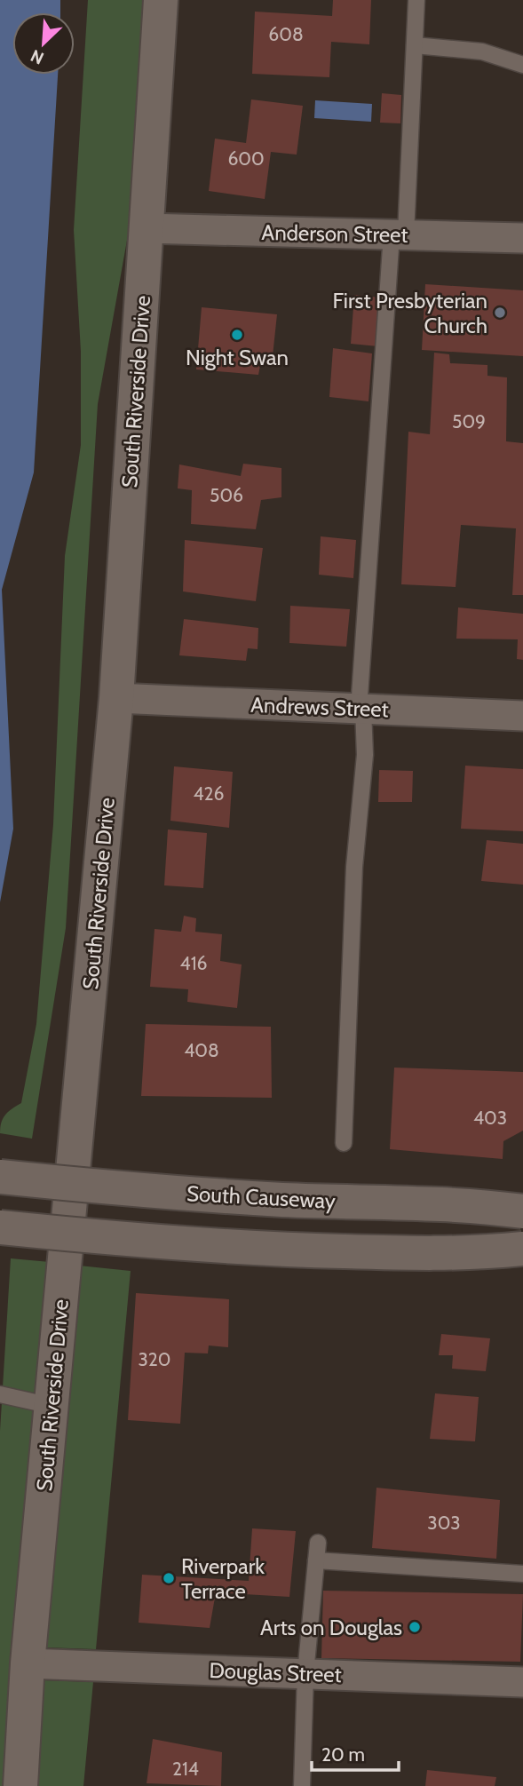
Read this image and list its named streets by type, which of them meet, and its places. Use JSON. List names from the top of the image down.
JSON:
{
  "streets": {
    "street": [
      "Anderson Street",
      "South Riverside Drive",
      "Andrews Street",
      "South Causeway",
      "Douglas Street"
    ]
  },
  "crossings": [
    ["Anderson Street", "South Riverside Drive"],
    ["South Riverside Drive", "Andrews Street"],
    ["South Riverside Drive", "Douglas Street"]
  ],
  "places": [
    "First Presbyterian Church",
    "Night Swan",
    "Riverpark Terrace",
    "Arts on Douglas"
  ],
  "house_numbers": [
    "608",
    "600",
    "509",
    "506",
    "426",
    "416",
    "408",
    "403",
    "320",
    "303",
    "214"
  ],
  "scale_bar": "20 m",
  "north": "bottom left"
}
